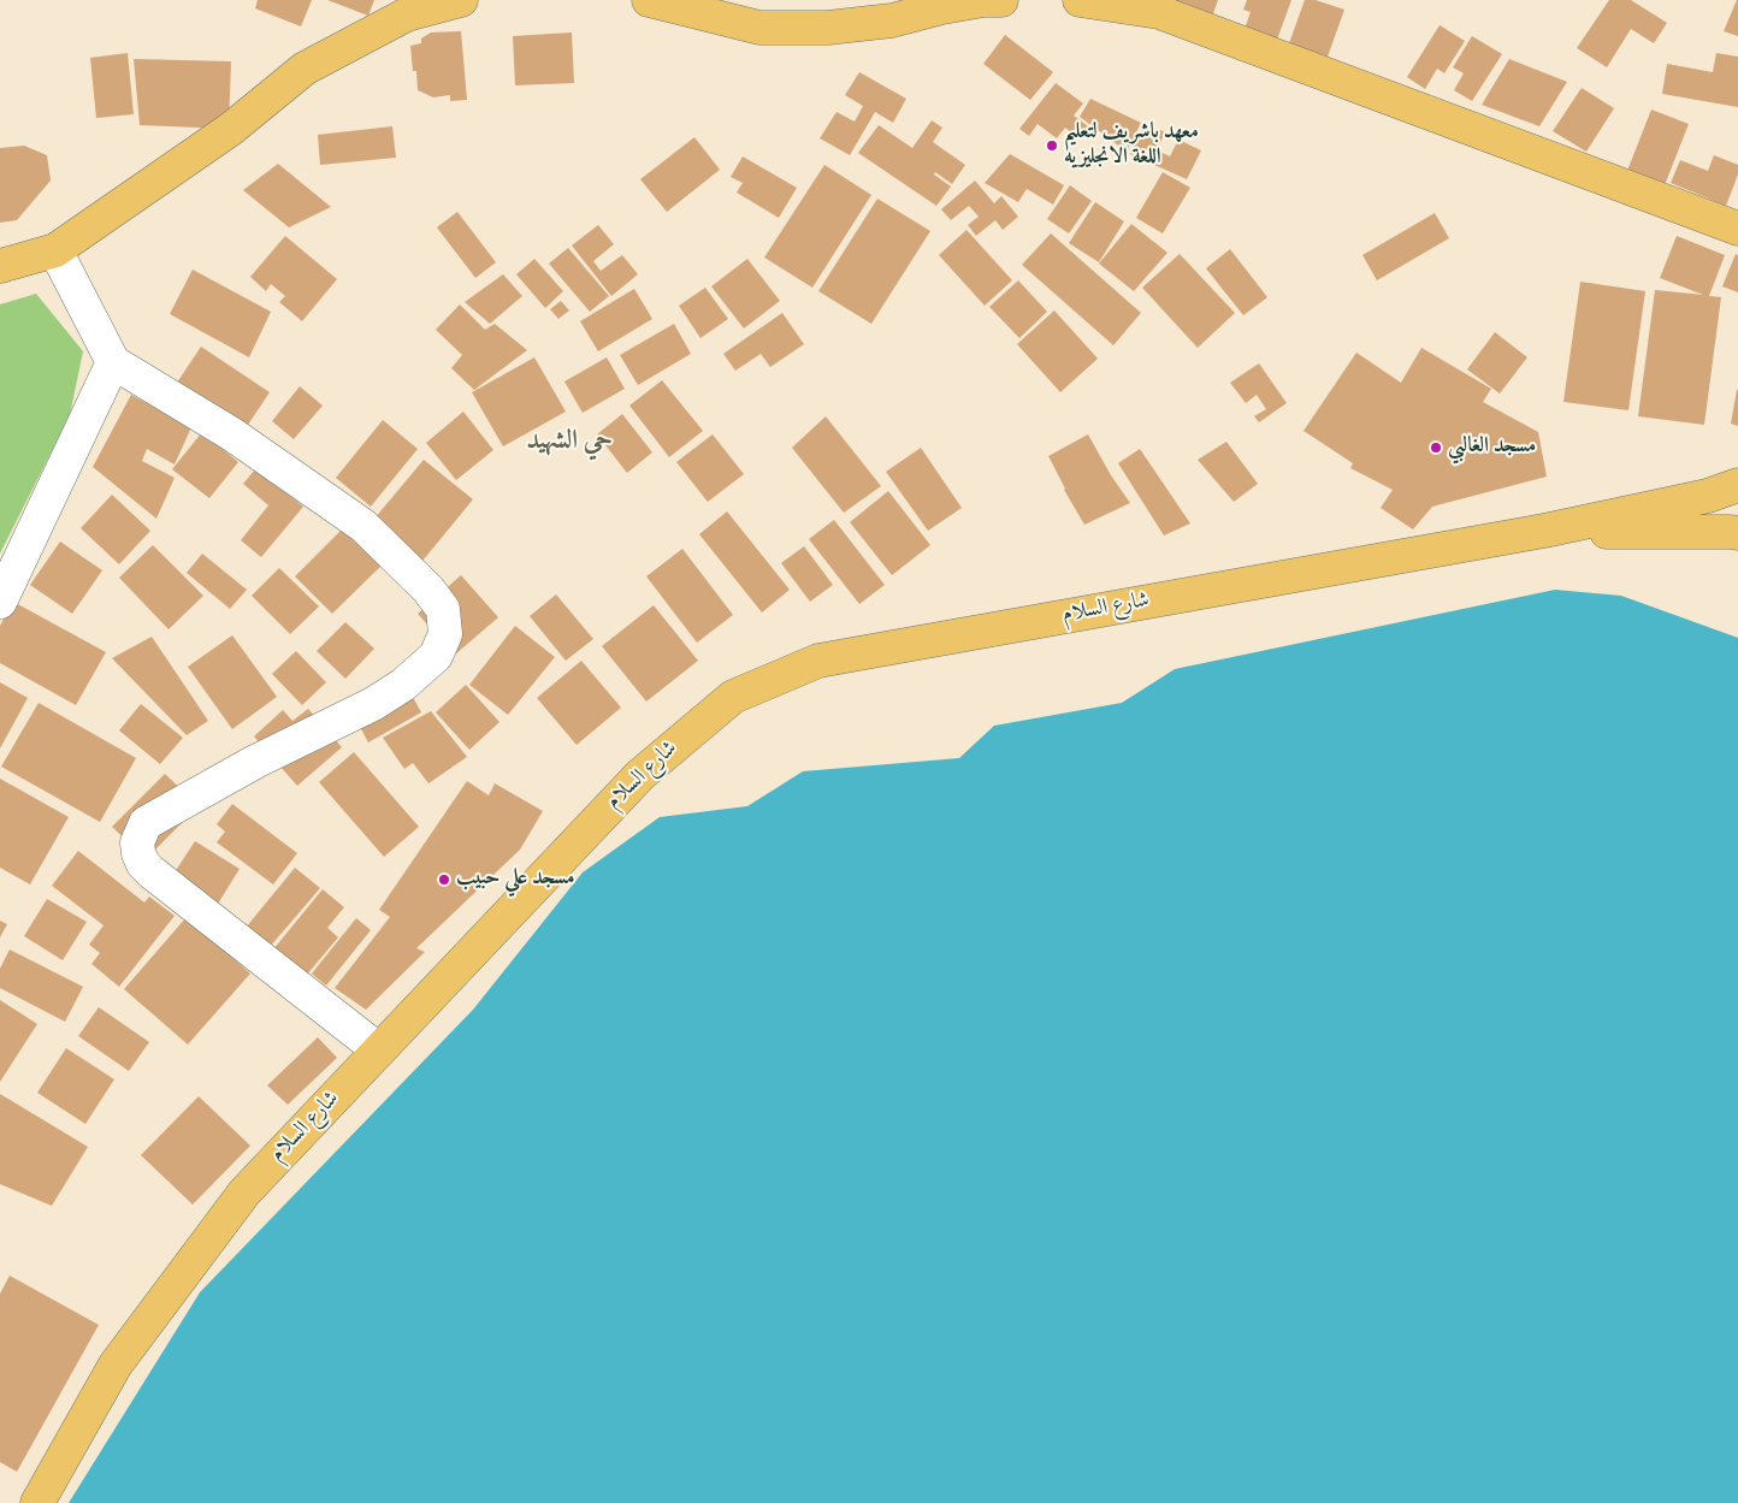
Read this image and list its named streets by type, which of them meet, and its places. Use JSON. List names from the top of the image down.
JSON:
{
  "streets": {
    "highway": ["شارع السلام"]
  },
  "districts": ["حي الشهيد"],
  "places": ["معهد باشريف لتعليم اللغة الانجليزيه", "مسجد الغالبي", "مسجد علي حبيب"]
}
